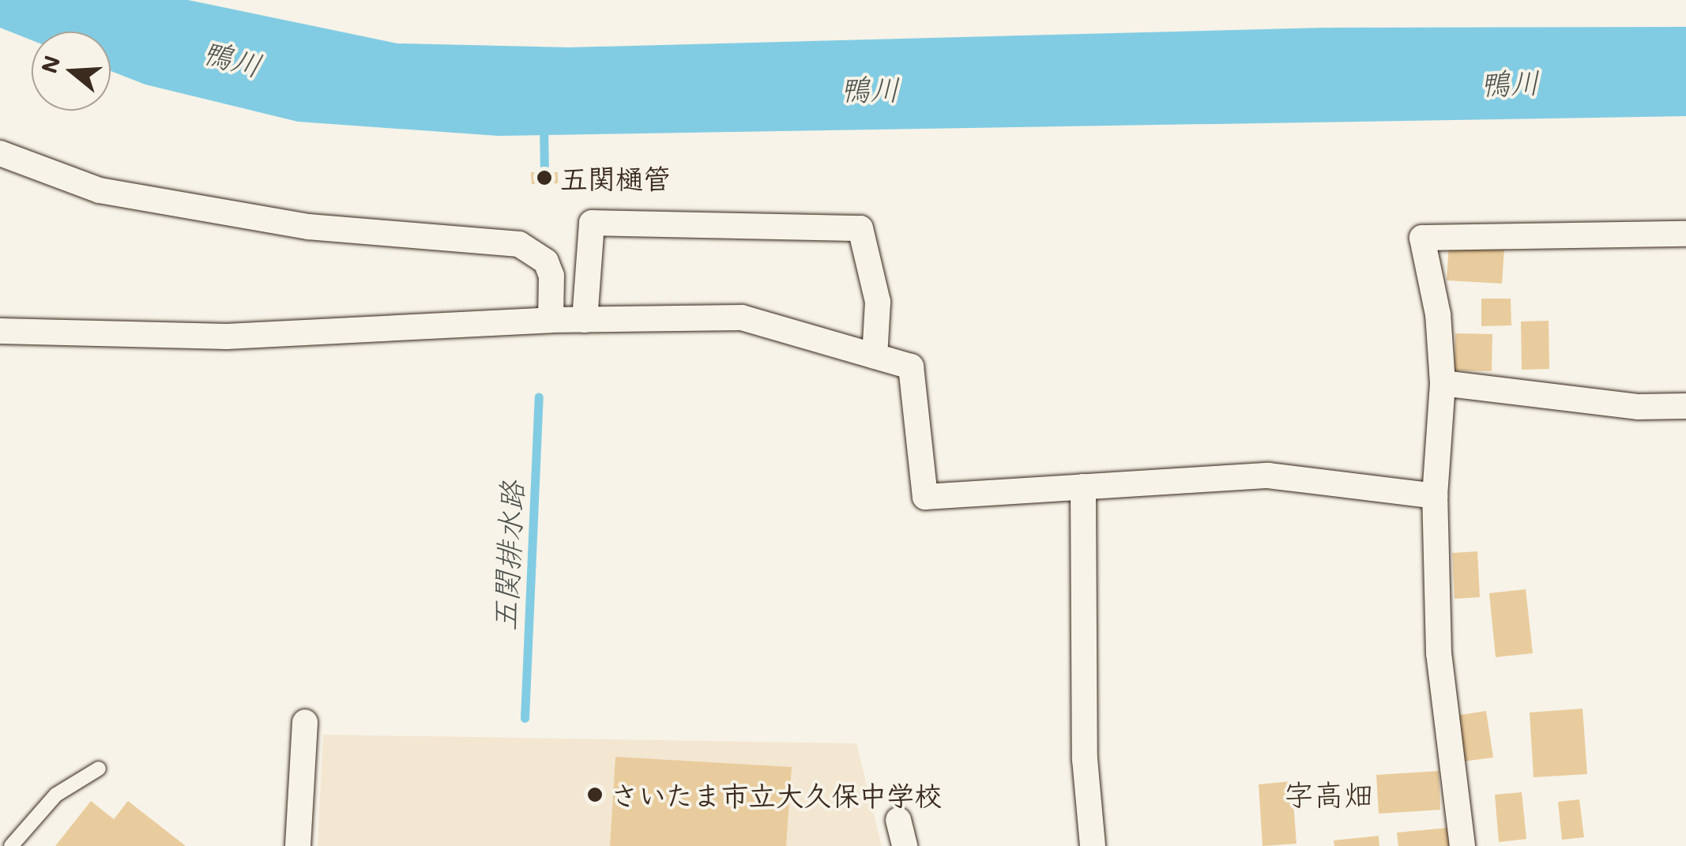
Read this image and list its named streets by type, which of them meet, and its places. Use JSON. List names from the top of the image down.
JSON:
{
  "districts": ["字高畑"],
  "water": ["鴨川", "五関排水路"],
  "places": ["五関樋管", "さいたま市立大久保中学校"],
  "north": "left"
}
